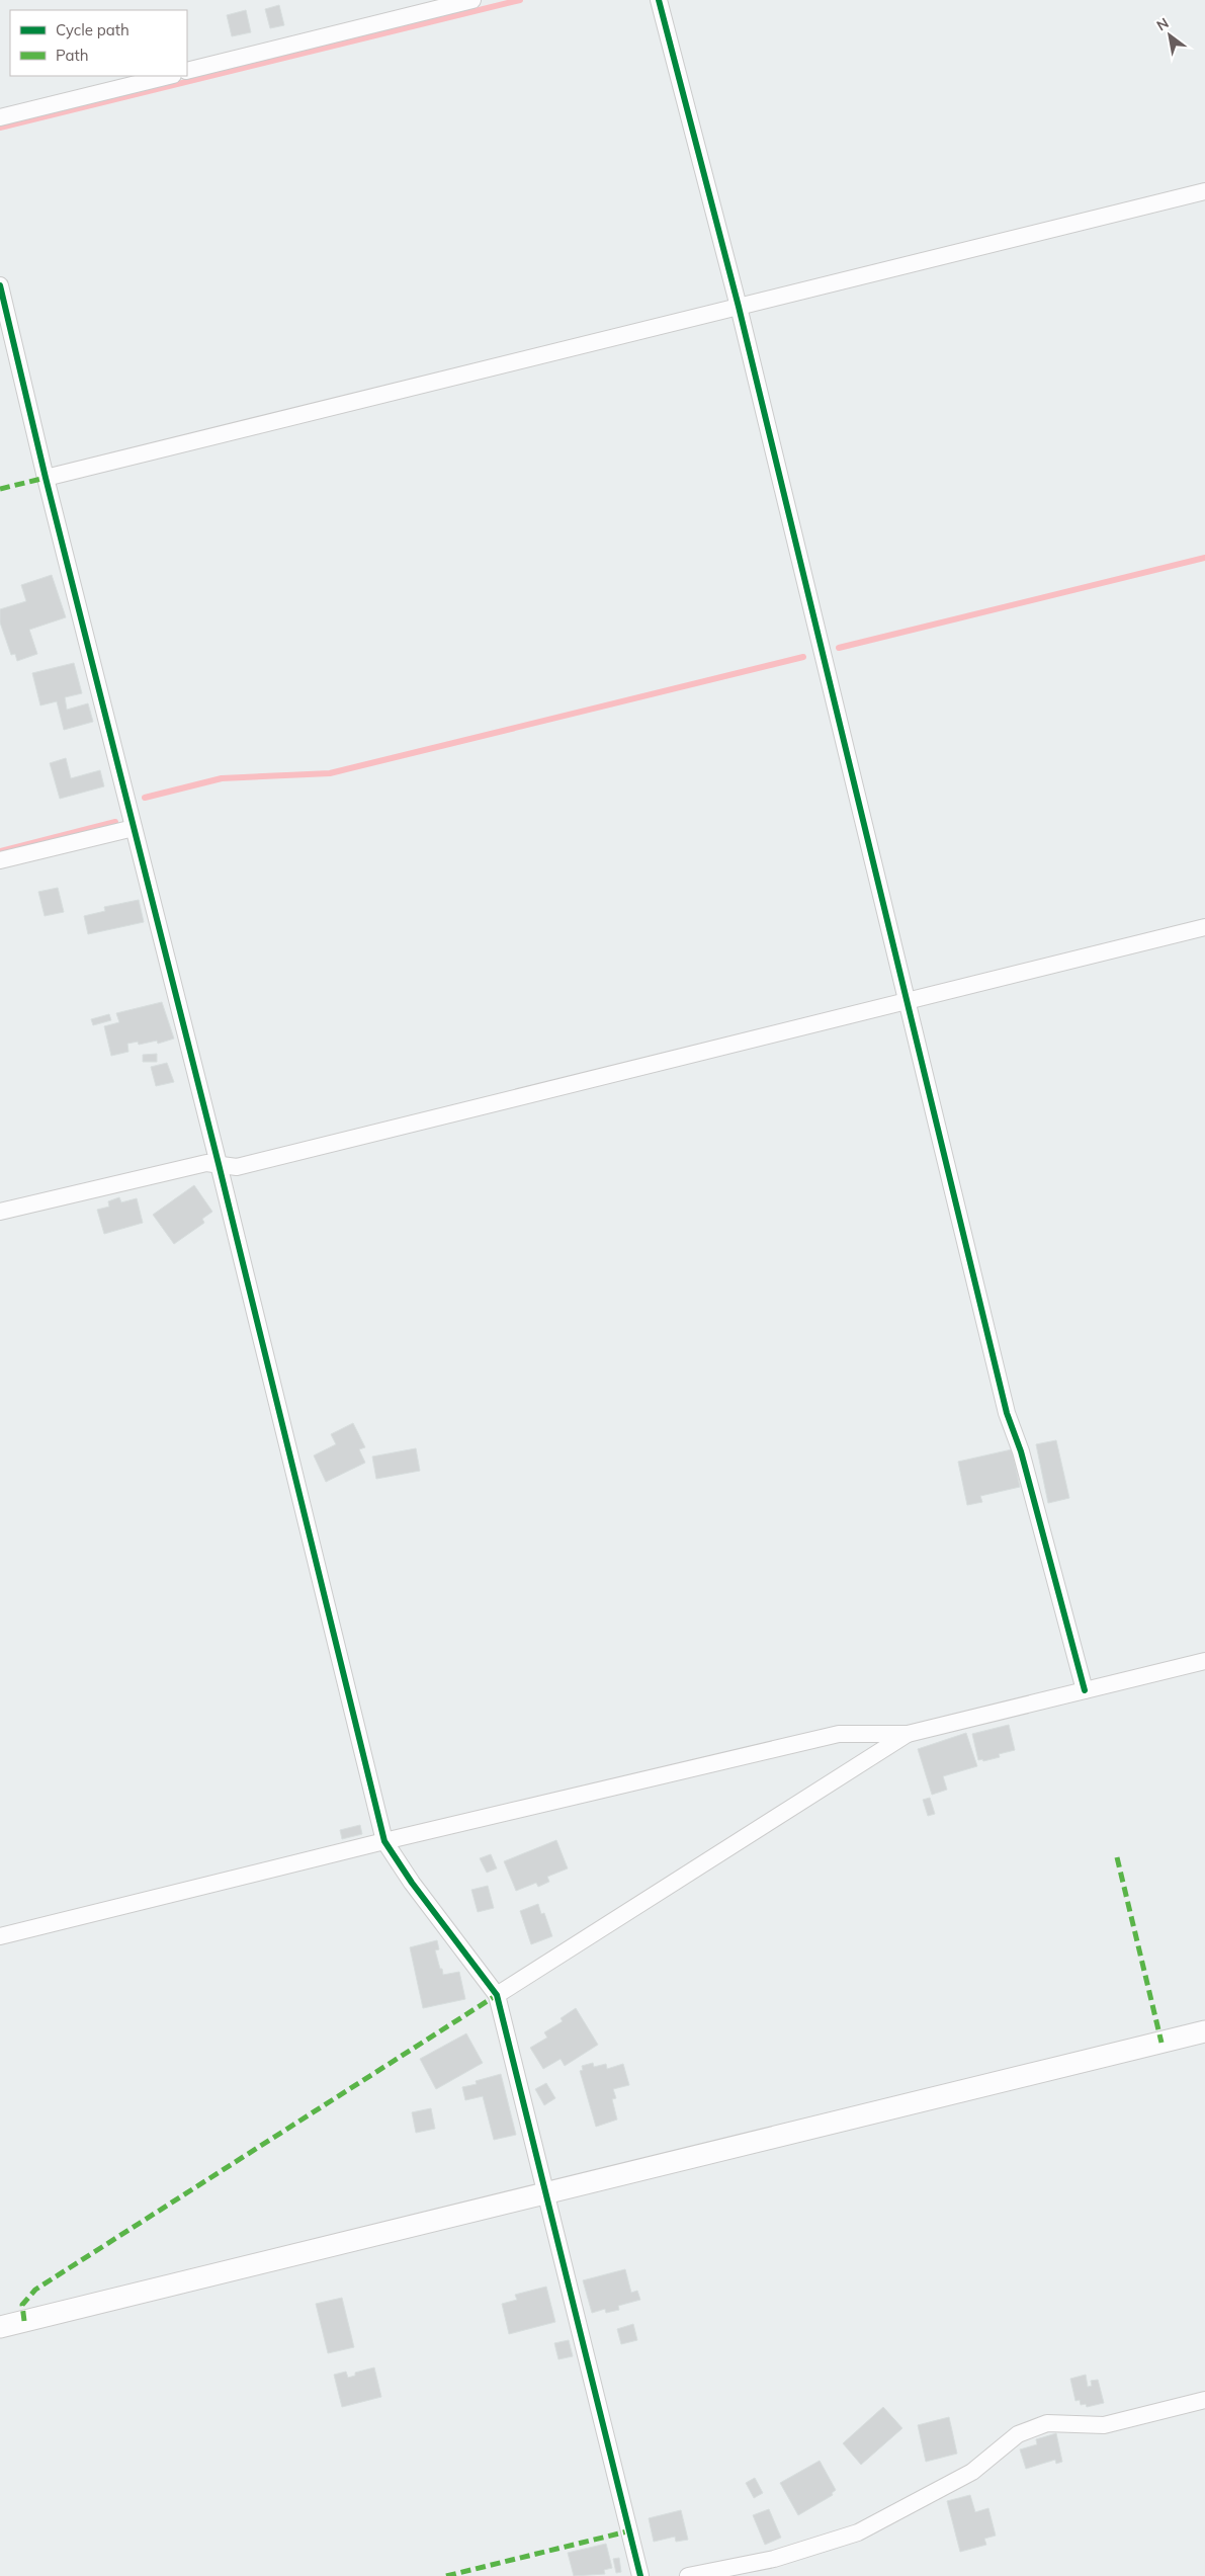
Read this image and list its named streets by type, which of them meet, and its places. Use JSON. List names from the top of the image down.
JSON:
{
  "legend": ["Cycle path", "Path"],
  "north": "top left"
}
